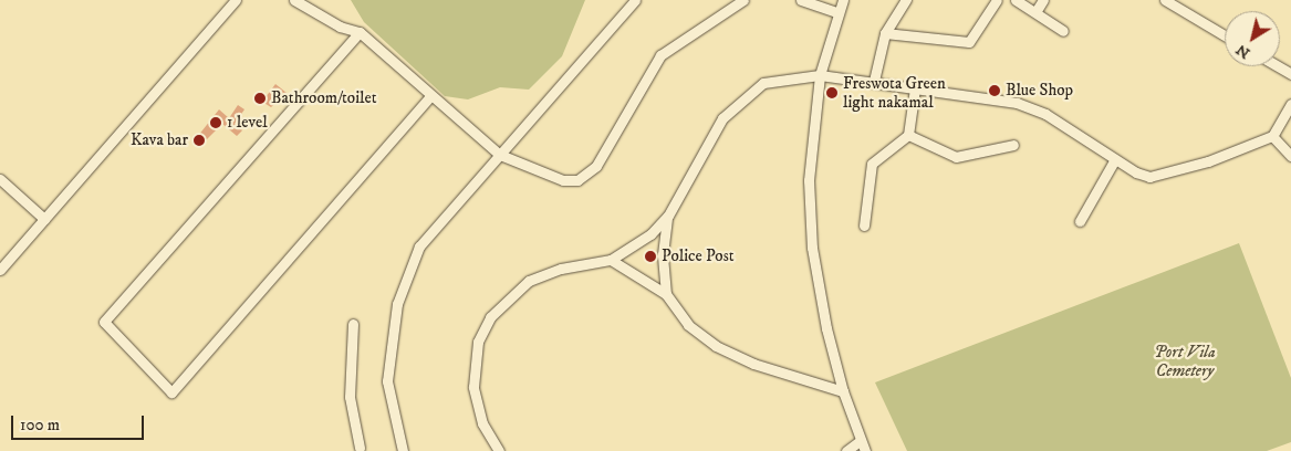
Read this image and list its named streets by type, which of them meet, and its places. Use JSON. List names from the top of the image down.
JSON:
{
  "parks": ["Port Vila Cemetery"],
  "places": [
    "Blue Shop",
    "Freswota Green light nakamal",
    "Bathroom/toilet",
    "1 level",
    "Kava bar",
    "Police Post"
  ],
  "scale_bar": "100 m",
  "north": "bottom left"
}
